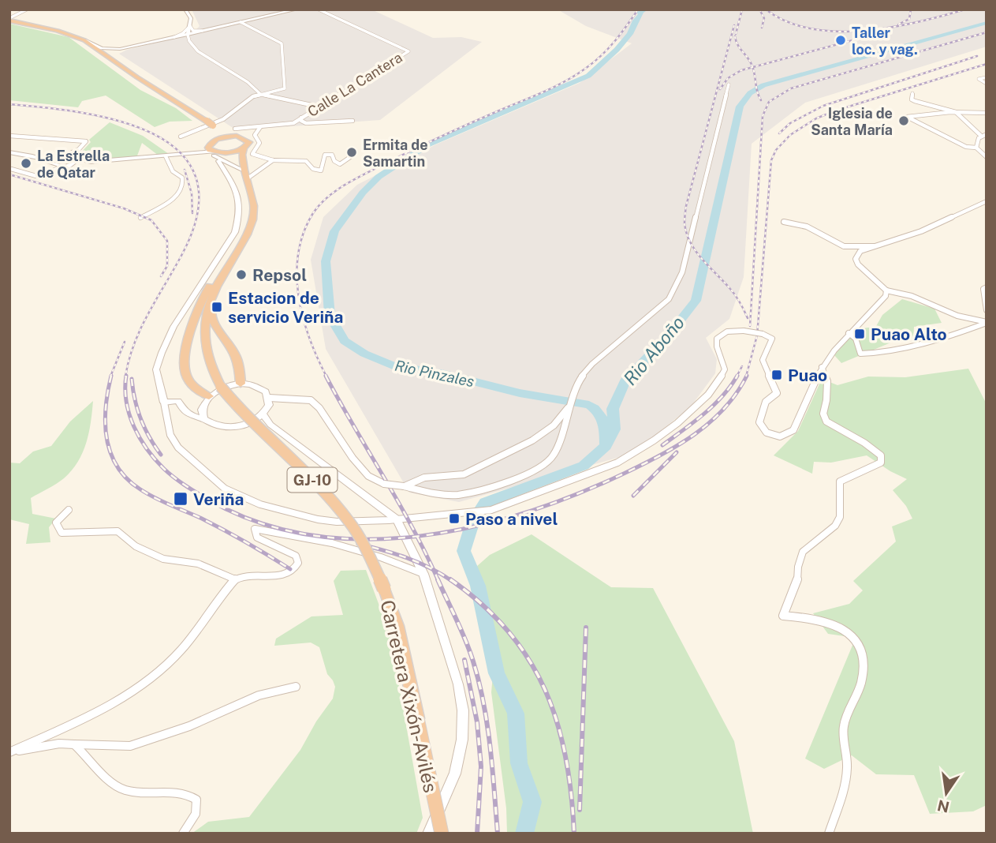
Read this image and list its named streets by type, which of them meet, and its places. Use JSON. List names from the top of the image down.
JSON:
{
  "streets": {
    "highway": ["GJ-10", "Carretera Xixón-Avilés"],
    "street": ["Calle La Cantera"]
  },
  "crossings": [
    ["GJ-10", "Carretera Xixón-Avilés"]
  ],
  "water": ["Rio Aboño", "Rio Pinzales"],
  "places": {
    "other": [
      "Taller loc. y vag.",
      "Iglesia de Santa María",
      "Ermita de Samartin",
      "La Estrella de Qatar",
      "Repsol"
    ],
    "transit": [
      "Estacion de servicio Veriña",
      "Puao Alto",
      "Puao",
      "Veriña",
      "Paso a nivel"
    ]
  },
  "north": "bottom"
}
